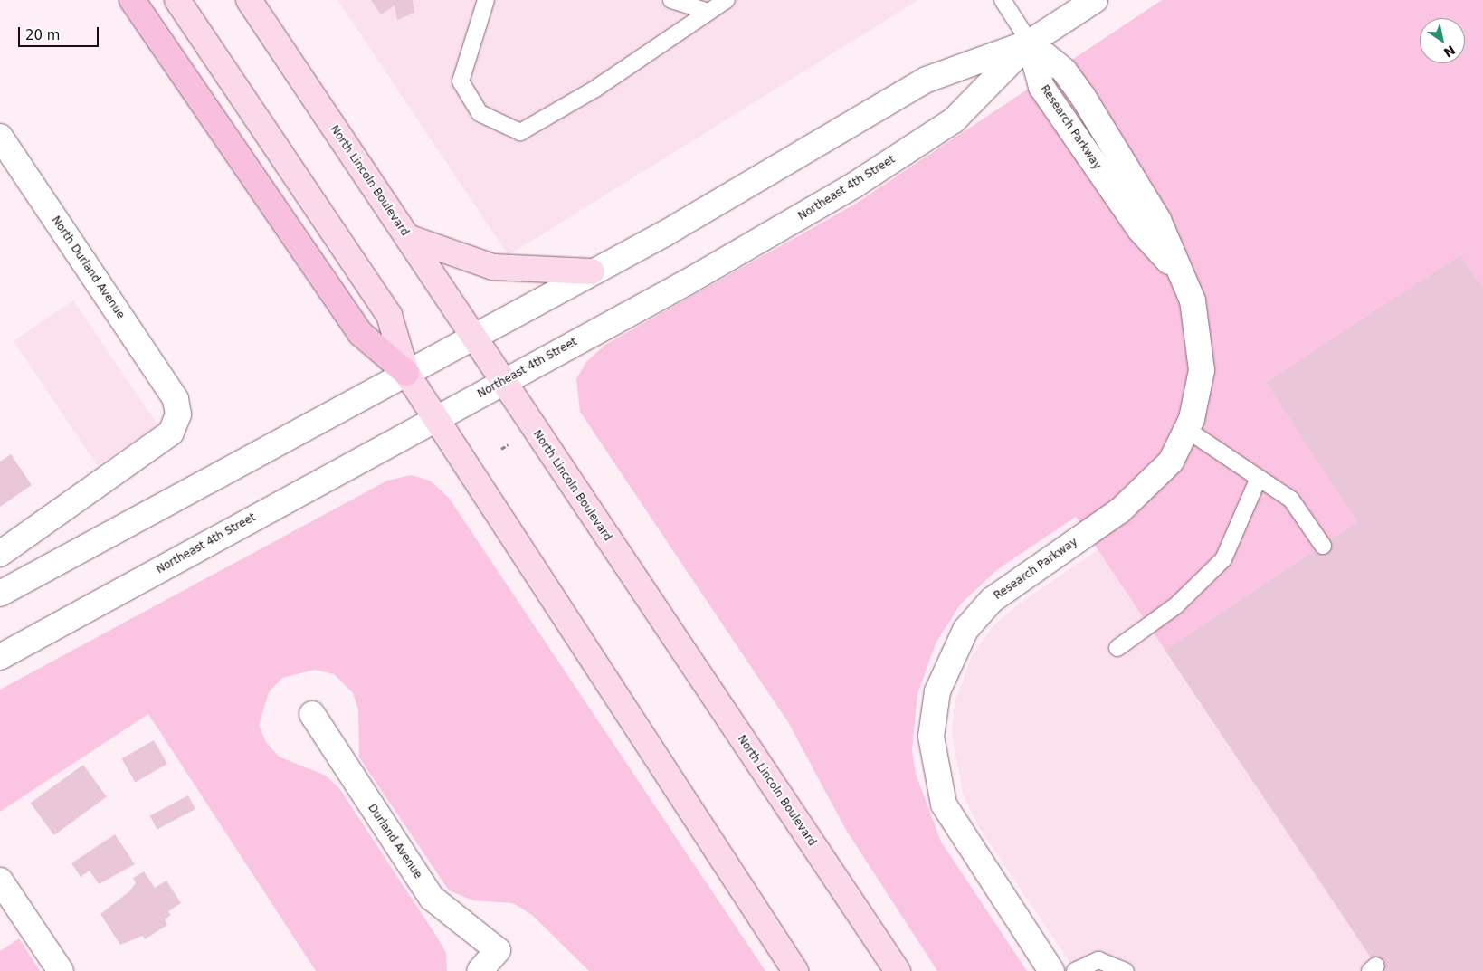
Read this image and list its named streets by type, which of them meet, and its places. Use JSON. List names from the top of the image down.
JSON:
{
  "streets": {
    "main road": [
      "Research Parkway",
      "North Lincoln Boulevard",
      "Northeast 4th Street",
      "North Durland Avenue",
      "Durland Avenue"
    ]
  },
  "crossings": [
    ["Research Parkway", "Northeast 4th Street"],
    ["North Lincoln Boulevard", "Northeast 4th Street"]
  ],
  "scale_bar": "20 m",
  "north": "bottom right"
}
